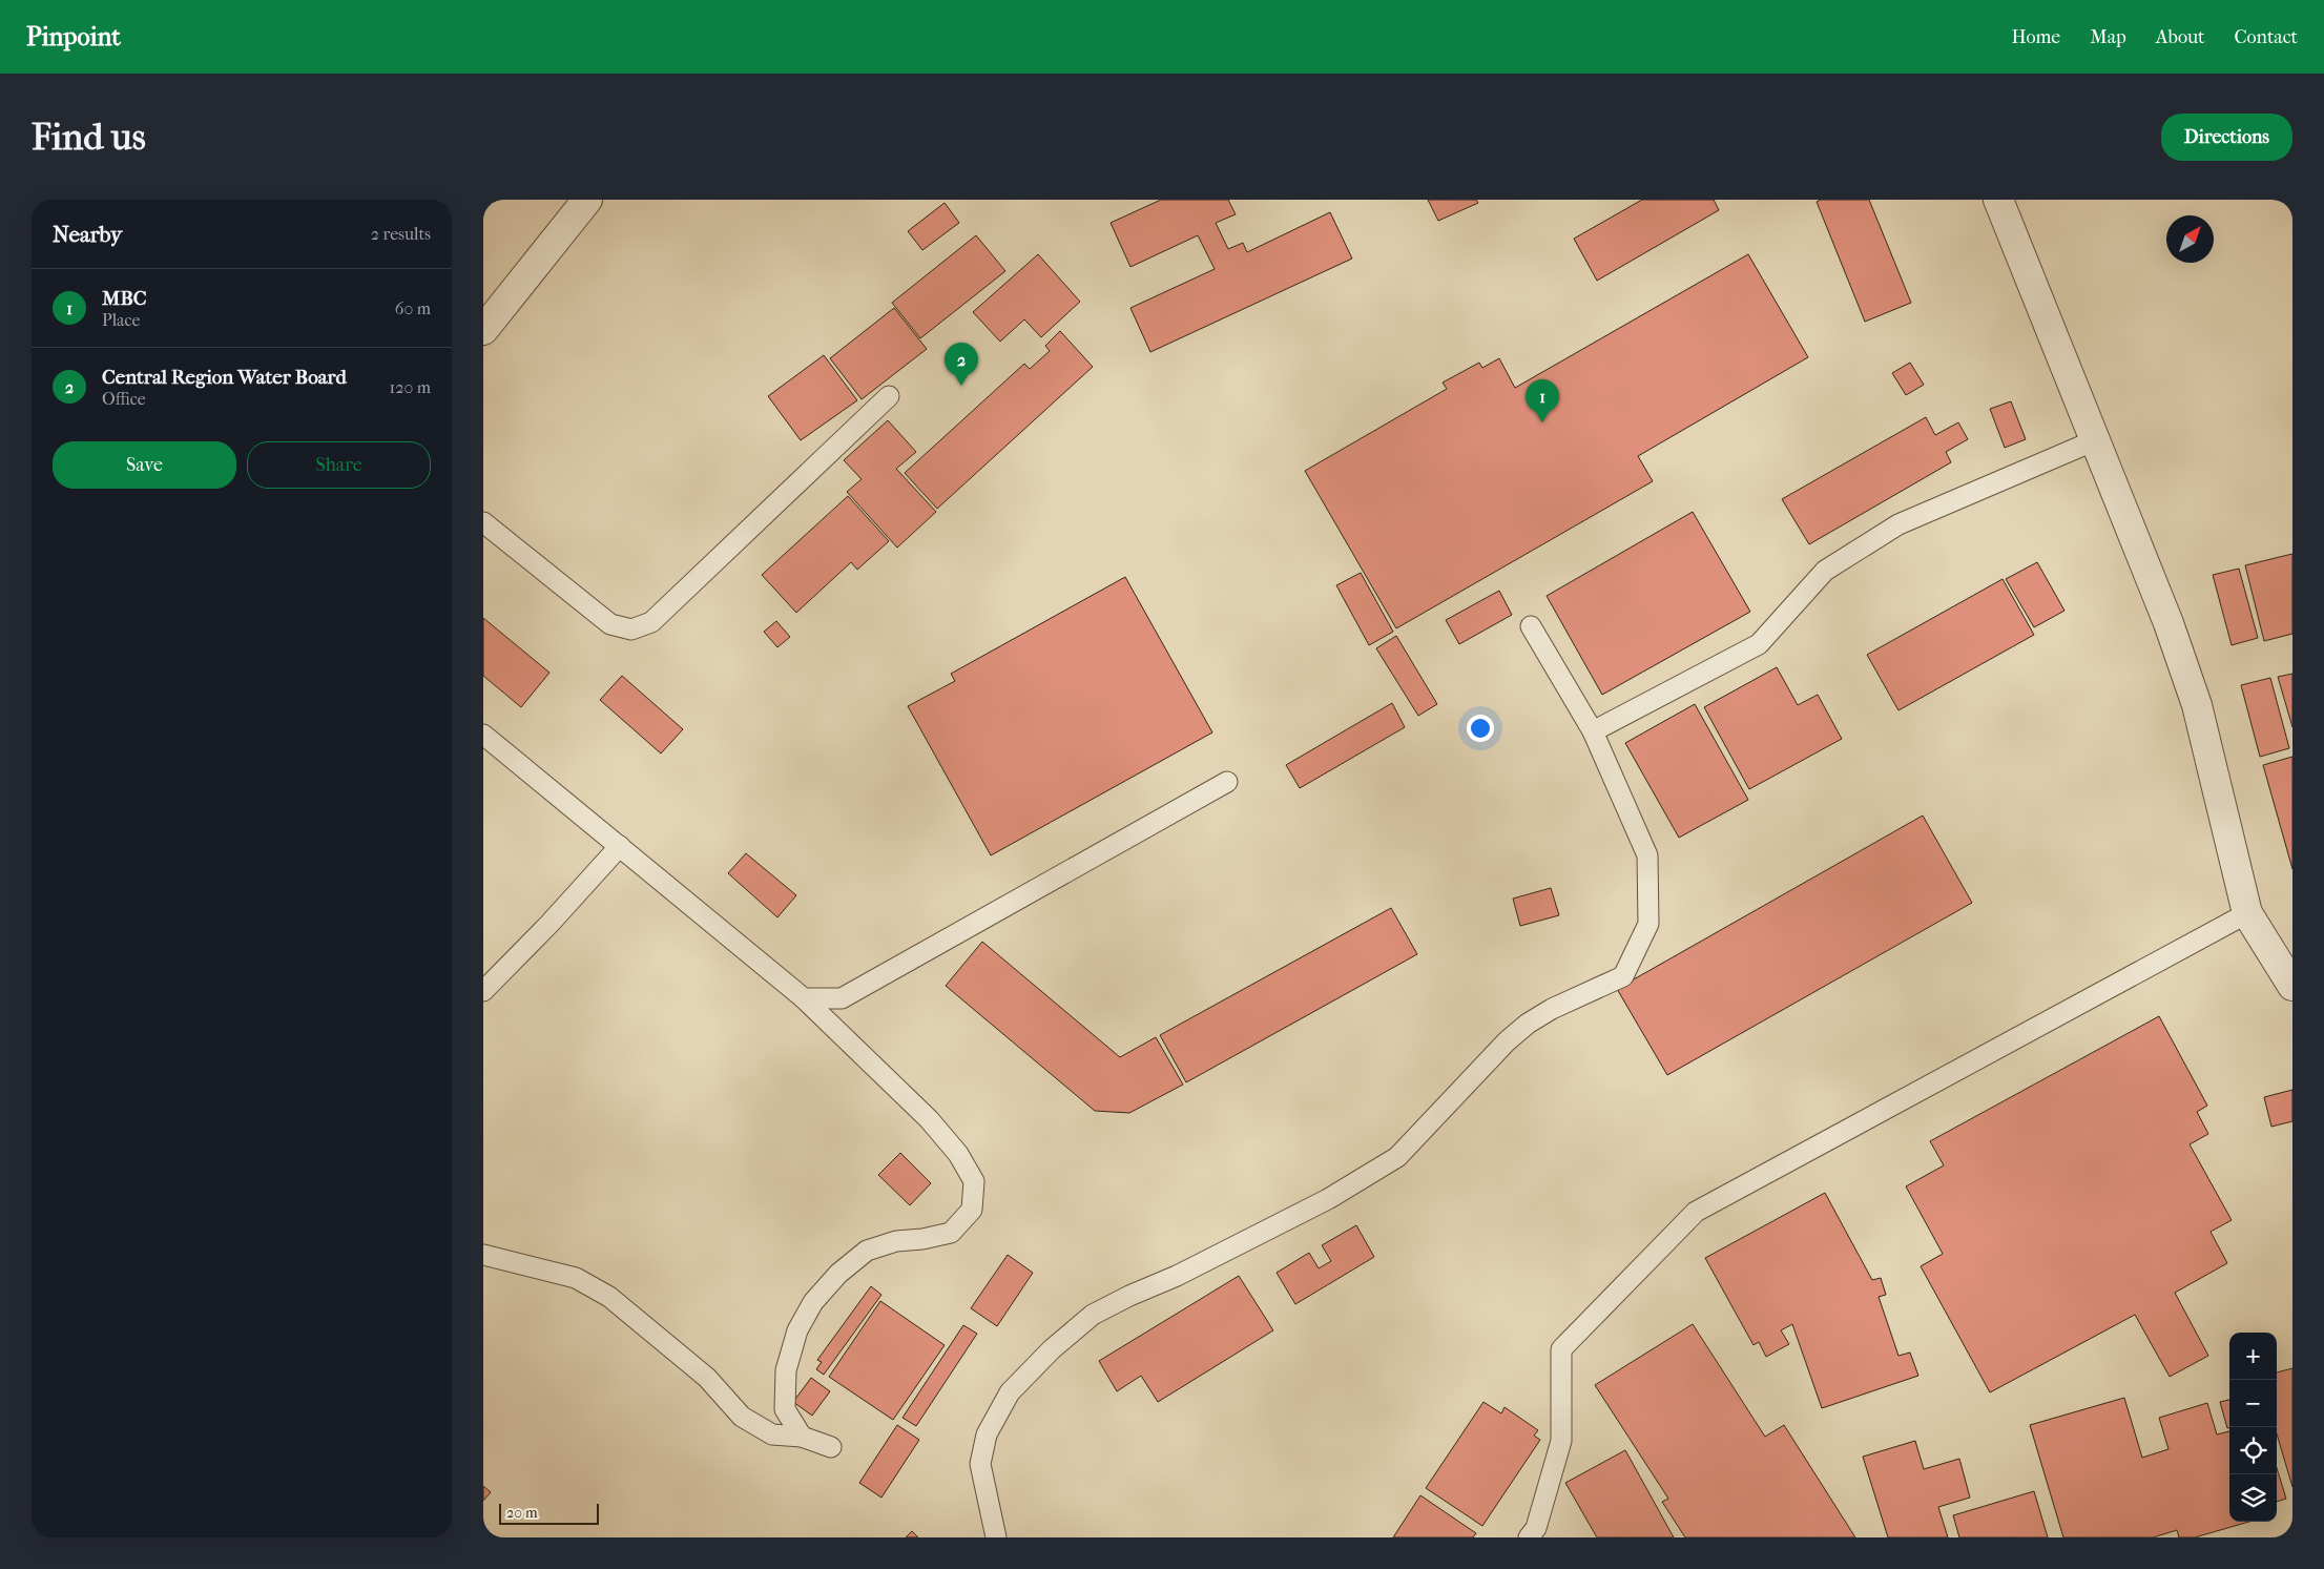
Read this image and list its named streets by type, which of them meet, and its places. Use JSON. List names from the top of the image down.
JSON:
{
  "scale_bar": "20 m",
  "north": "top right",
  "page": {
    "header": "Pinpoint",
    "nav": [
      "Home",
      "Map",
      "About",
      "Contact"
    ],
    "buttons": [
      "Directions",
      ["Save", "Share"]
    ],
    "title": "Find us",
    "heading": ["Nearby", "2 results"],
    "list": [
      {
        "mark": "1",
        "name": "MBC",
        "note": "Place",
        "value": "60 m"
      },
      {
        "mark": "2",
        "name": "Central Region Water Board",
        "note": "Office",
        "value": "120 m"
      }
    ],
    "pins": ["2", "1"],
    "map_buttons": ["+", "−"],
    "scale": "20 m"
  }
}
